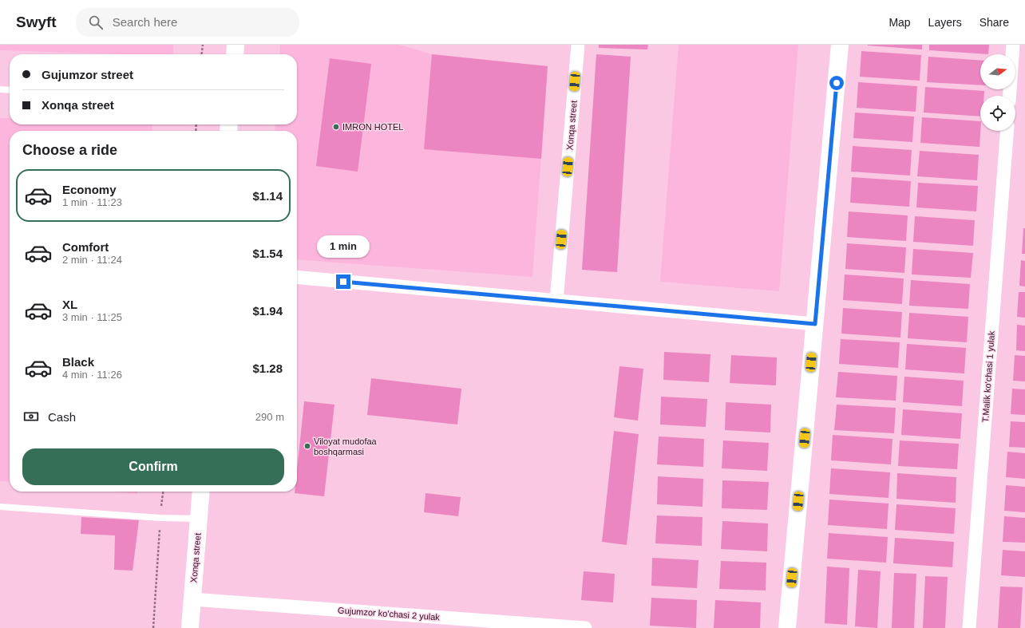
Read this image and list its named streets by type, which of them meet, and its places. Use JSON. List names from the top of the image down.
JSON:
{
  "streets": {
    "street": ["Xonqa street", "T.Malik ko'chasi 1 yulak", "Gujumzor ko'chasi 2 yulak"]
  },
  "crossings": [
    ["Xonqa street", "Gujumzor ko'chasi 2 yulak"]
  ],
  "places": ["IMRON HOTEL", "Viloyat mudofaa boshqarmasi"],
  "north": "right",
  "page": {
    "header": "Swyft",
    "search": "Search here",
    "nav": ["Map", "Layers", "Share"],
    "banner": ["Gujumzor street", "Xonqa street"],
    "heading": "Choose a ride",
    "list": [
      {
        "name": "Economy",
        "note": "1 min · 11:23",
        "value": "$1.14"
      },
      {
        "name": "Comfort",
        "note": "2 min · 11:24",
        "value": "$1.54"
      },
      {
        "name": "XL",
        "note": "3 min · 11:25",
        "value": "$1.94"
      },
      {
        "name": "Black",
        "note": "4 min · 11:26",
        "value": "$1.28"
      }
    ],
    "bubble": "1 min",
    "pay": ["Cash", "290 m"],
    "buttons": "Confirm"
  }
}
